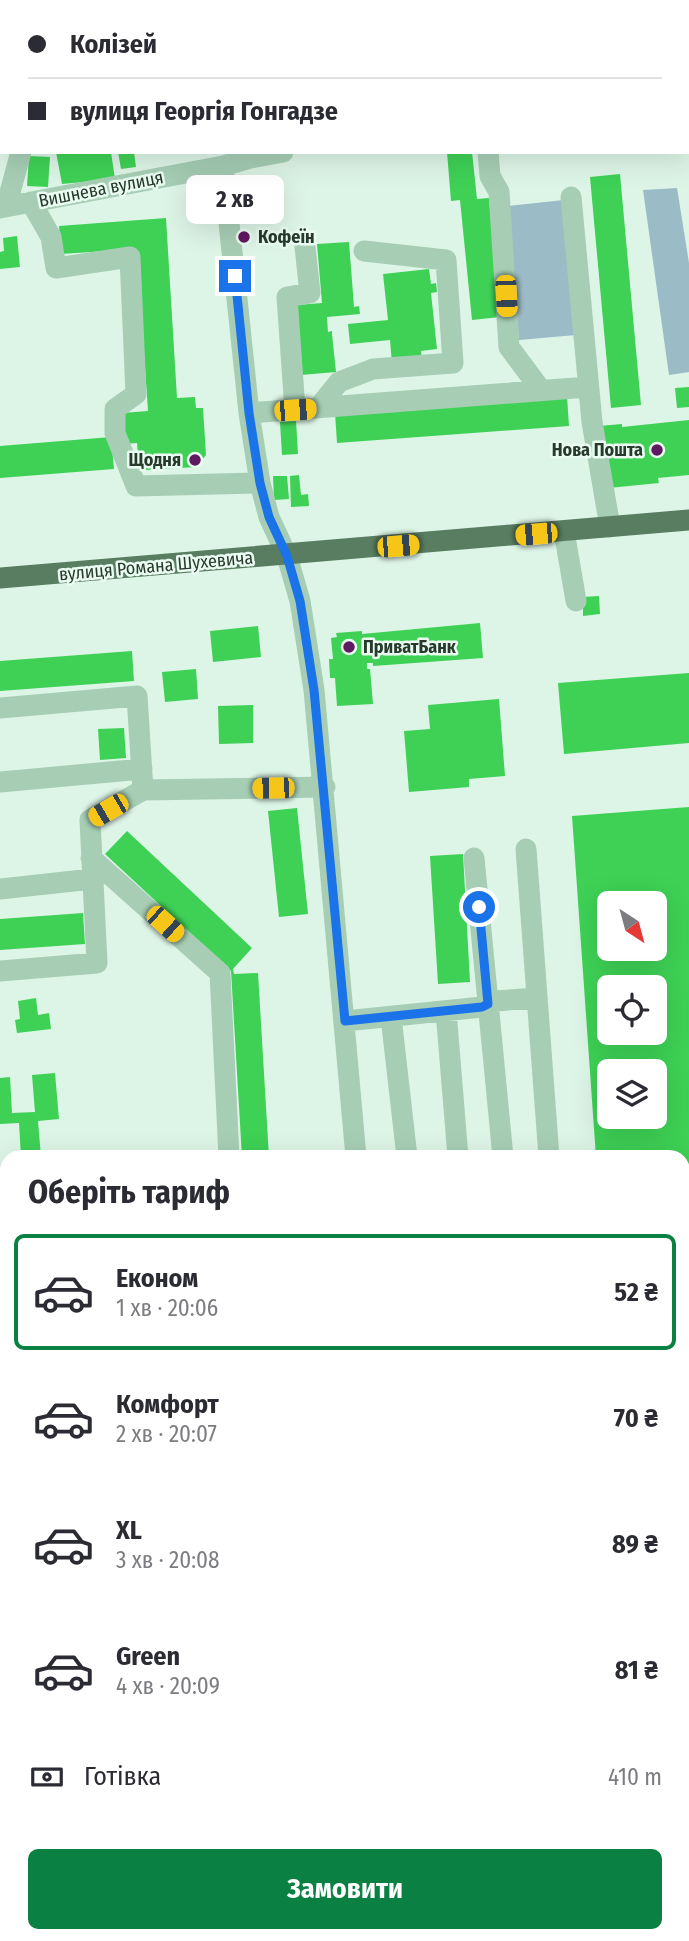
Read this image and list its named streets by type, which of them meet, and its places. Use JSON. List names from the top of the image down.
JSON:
{
  "streets": {
    "main road": ["вулиця Романа Шухевича"],
    "street": ["Вишнева вулиця"]
  },
  "places": [
    "Кофеїн",
    "Нова Пошта",
    "Щодня",
    "ПриватБанк"
  ],
  "north": "bottom right",
  "page": {
    "banner": ["Колізей", "вулиця Георгія Гонгадзе"],
    "bubble": "2 хв",
    "heading": "Оберіть тариф",
    "list": [
      {
        "name": "Економ",
        "note": "1 хв · 20:06",
        "value": "52 ₴"
      },
      {
        "name": "Комфорт",
        "note": "2 хв · 20:07",
        "value": "70 ₴"
      },
      {
        "name": "XL",
        "note": "3 хв · 20:08",
        "value": "89 ₴"
      },
      {
        "name": "Green",
        "note": "4 хв · 20:09",
        "value": "81 ₴"
      }
    ],
    "pay": ["Готівка", "410 m"],
    "buttons": "Замовити"
  }
}
